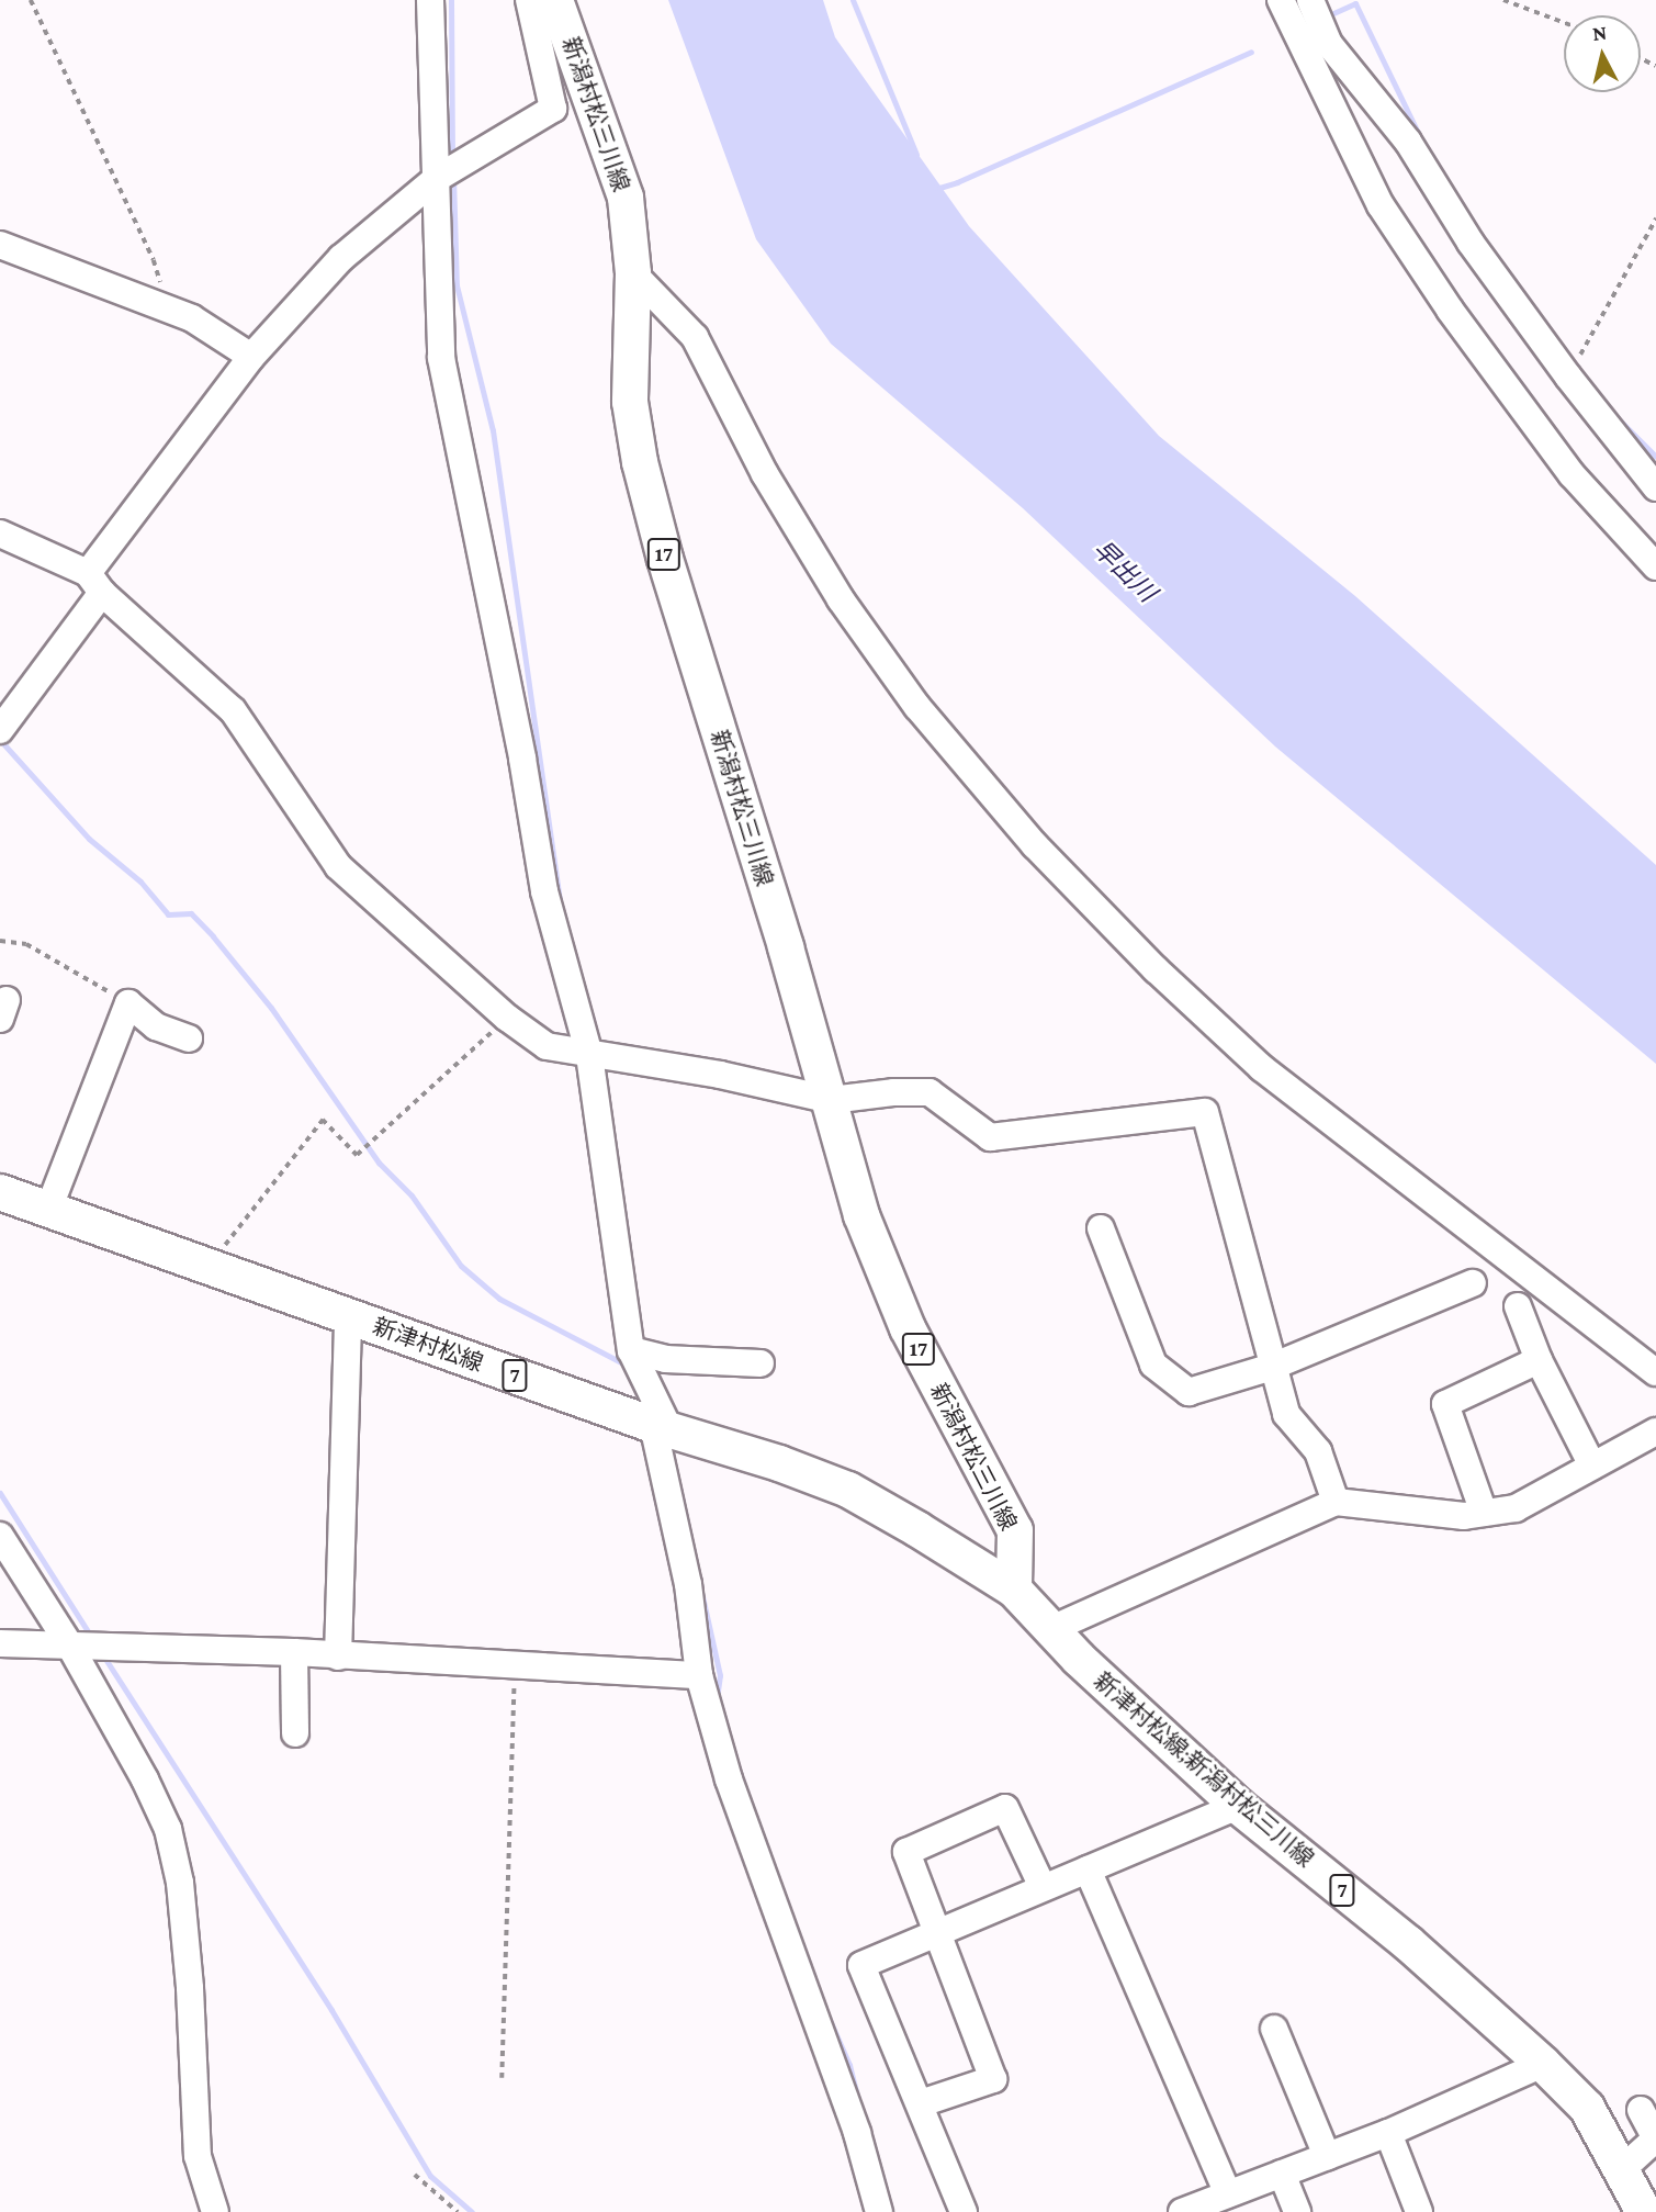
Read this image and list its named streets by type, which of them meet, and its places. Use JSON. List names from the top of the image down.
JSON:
{
  "streets": {
    "main road": [
      "新潟村松三川線",
      "17",
      "新津村松線",
      "7",
      "新津村松線;新潟村松三川線"
    ]
  },
  "crossings": [
    ["新潟村松三川線", "新津村松線"],
    ["新潟村松三川線", "新津村松線;新潟村松三川線"],
    ["新津村松線", "新津村松線;新潟村松三川線"]
  ],
  "water": ["早出川"],
  "north": "top"
}
